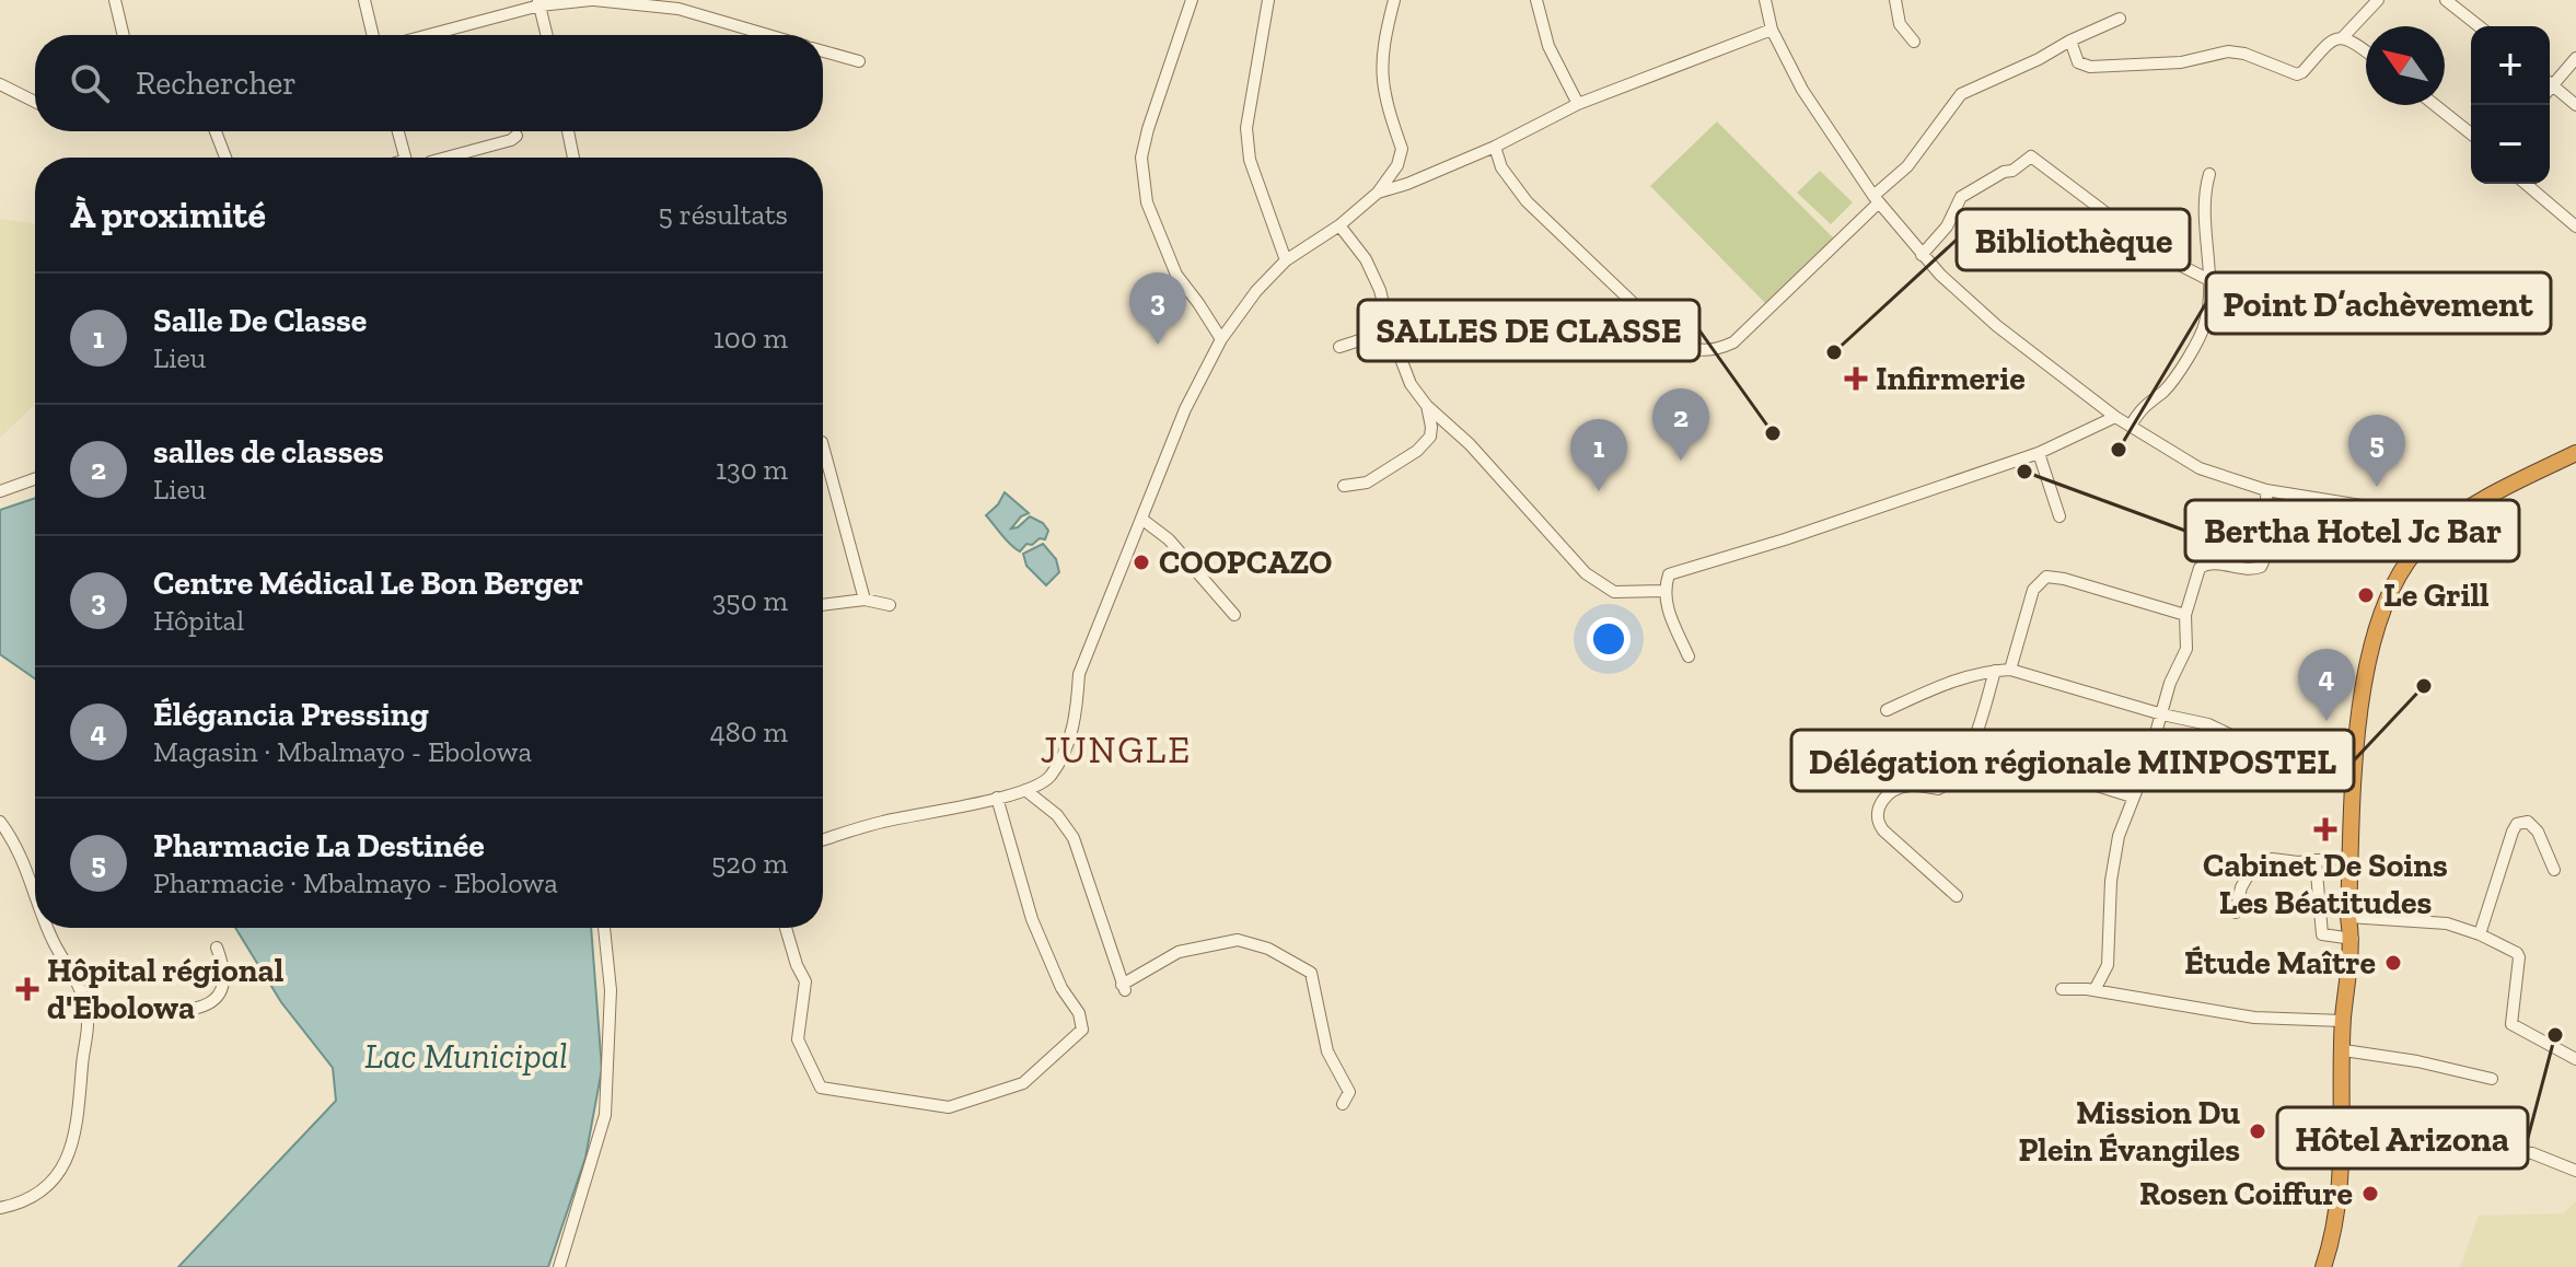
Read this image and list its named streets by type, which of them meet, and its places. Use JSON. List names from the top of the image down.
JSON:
{
  "districts": ["JUNGLE"],
  "water": ["Lac Municipal"],
  "places": {
    "other": [
      "Bibliothèque",
      "SALLES DE CLASSE",
      "Point D’achèvement",
      "Bertha Hotel Jc Bar",
      "COOPCAZO",
      "Le Grill",
      "Délégation régionale MINPOSTEL",
      "Étude Maître",
      "Hôtel Arizona",
      "Mission Du Plein Évangiles",
      "Rosen Coiffure"
    ],
    "health": ["Infirmerie", "Cabinet De Soins Les Béatitudes", "Hôpital régional d'Ebolowa"]
  },
  "north": "top left",
  "page": {
    "map_buttons": ["+", "−"],
    "search": "Rechercher",
    "heading": ["À proximité", "5 résultats"],
    "list": [
      {
        "mark": "1",
        "name": "Salle De Classe",
        "note": "Lieu",
        "value": "100 m"
      },
      {
        "mark": "2",
        "name": "salles de classes",
        "note": "Lieu",
        "value": "130 m"
      },
      {
        "mark": "3",
        "name": "Centre Médical Le Bon Berger",
        "note": "Hôpital",
        "value": "350 m"
      },
      {
        "mark": "4",
        "name": "Élégancia Pressing",
        "note": "Magasin · Mbalmayo - Ebolowa",
        "value": "480 m"
      },
      {
        "mark": "5",
        "name": "Pharmacie La Destinée",
        "note": "Pharmacie · Mbalmayo - Ebolowa",
        "value": "520 m"
      }
    ],
    "pins": [
      "3",
      "2",
      "5",
      "1",
      "4"
    ]
  }
}
